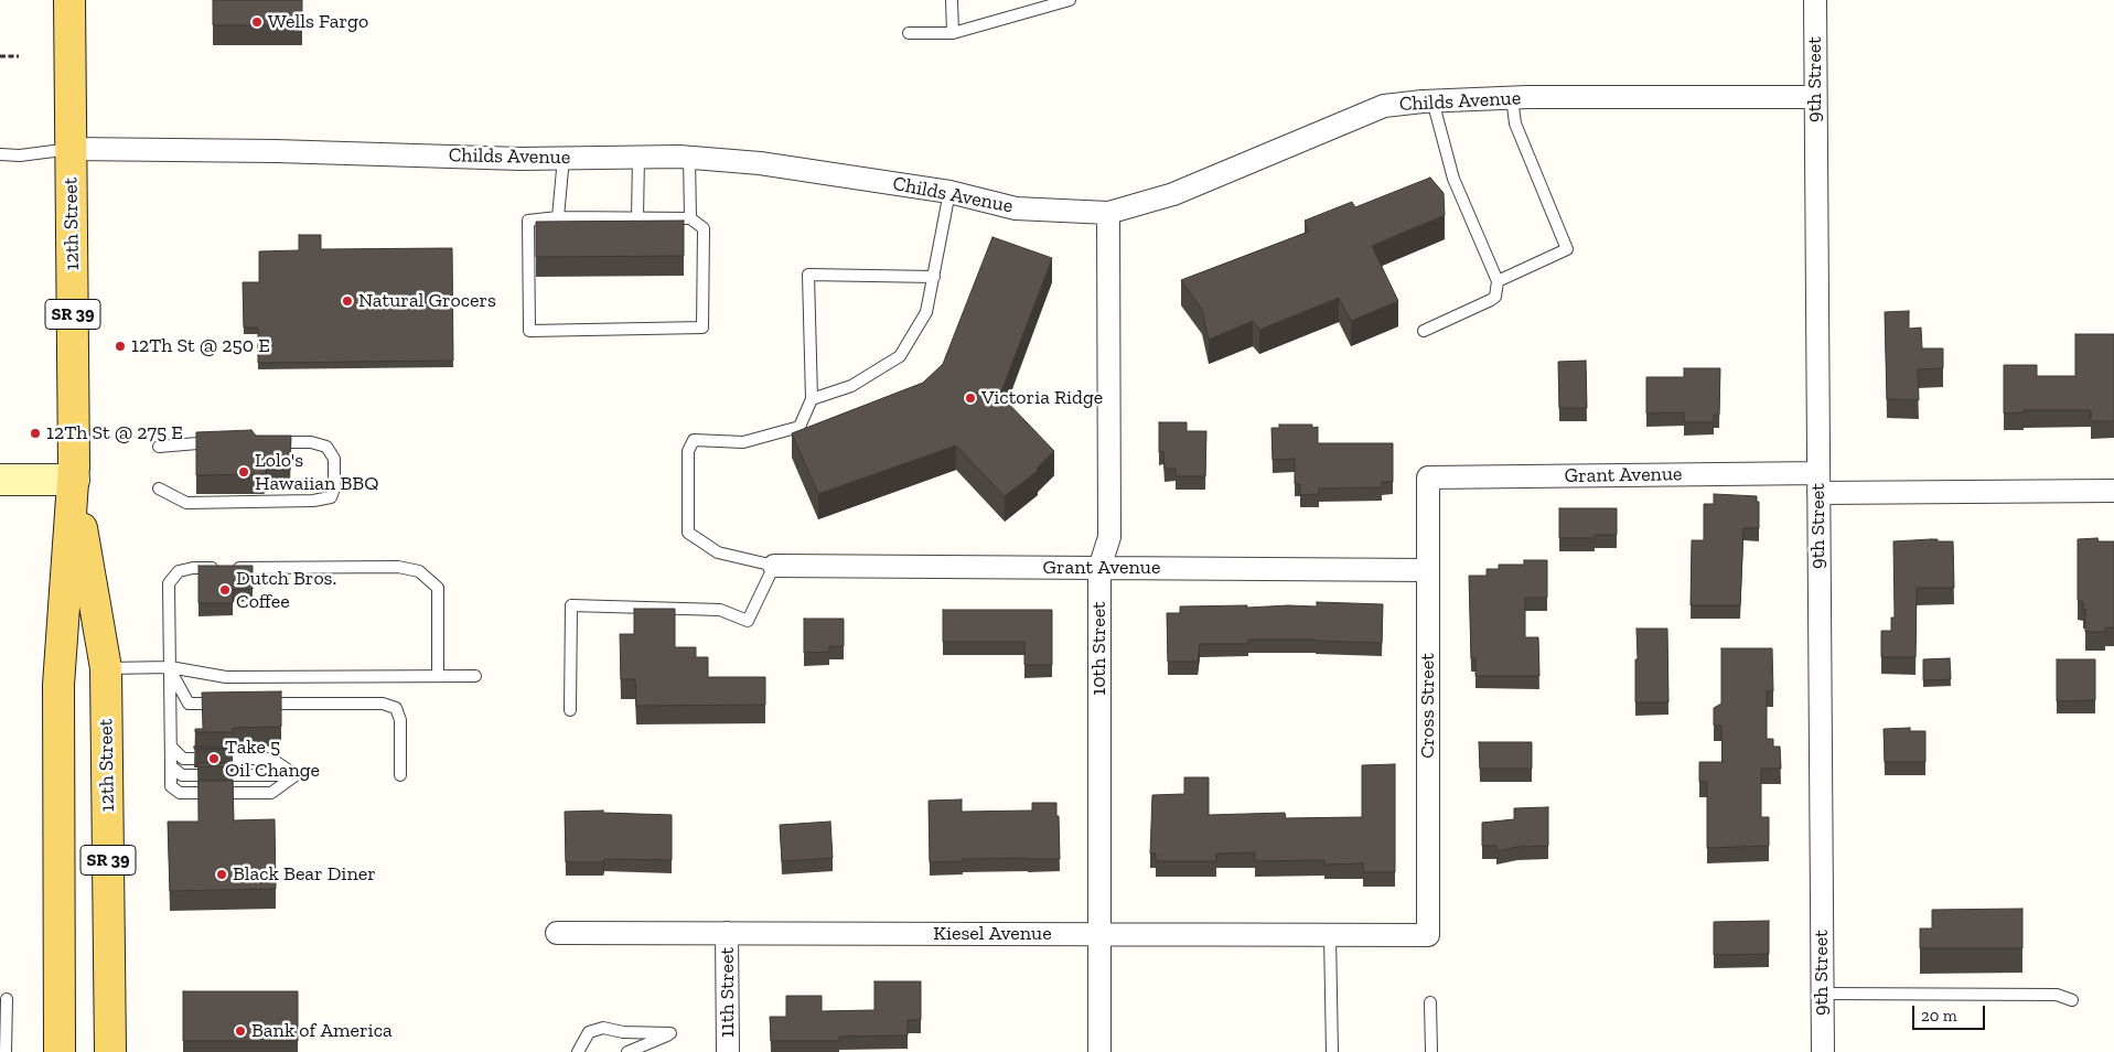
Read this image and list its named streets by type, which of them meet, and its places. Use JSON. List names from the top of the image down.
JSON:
{
  "streets": {
    "main road": ["12th Street", "SR 39"],
    "street": [
      "9th Street",
      "Childs Avenue",
      "Grant Avenue",
      "10th Street",
      "Cross Street",
      "Kiesel Avenue",
      "11th Street"
    ]
  },
  "crossings": [
    ["9th Street", "Childs Avenue"],
    ["9th Street", "Grant Avenue"],
    ["Childs Avenue", "12th Street"],
    ["Childs Avenue", "10th Street"],
    ["Grant Avenue", "10th Street"],
    ["Grant Avenue", "Cross Street"],
    ["10th Street", "Kiesel Avenue"],
    ["Cross Street", "Kiesel Avenue"],
    ["Kiesel Avenue", "11th Street"]
  ],
  "places": [
    "Wells Fargo",
    "Natural Grocers",
    "12Th St @ 250 E",
    "Victoria Ridge",
    "12Th St @ 275 E",
    "Lolo's Hawaiian BBQ",
    "Dutch Bros. Coffee",
    "Take 5 Oil Change",
    "Black Bear Diner",
    "Bank of America"
  ],
  "scale_bar": "20 m"
}
